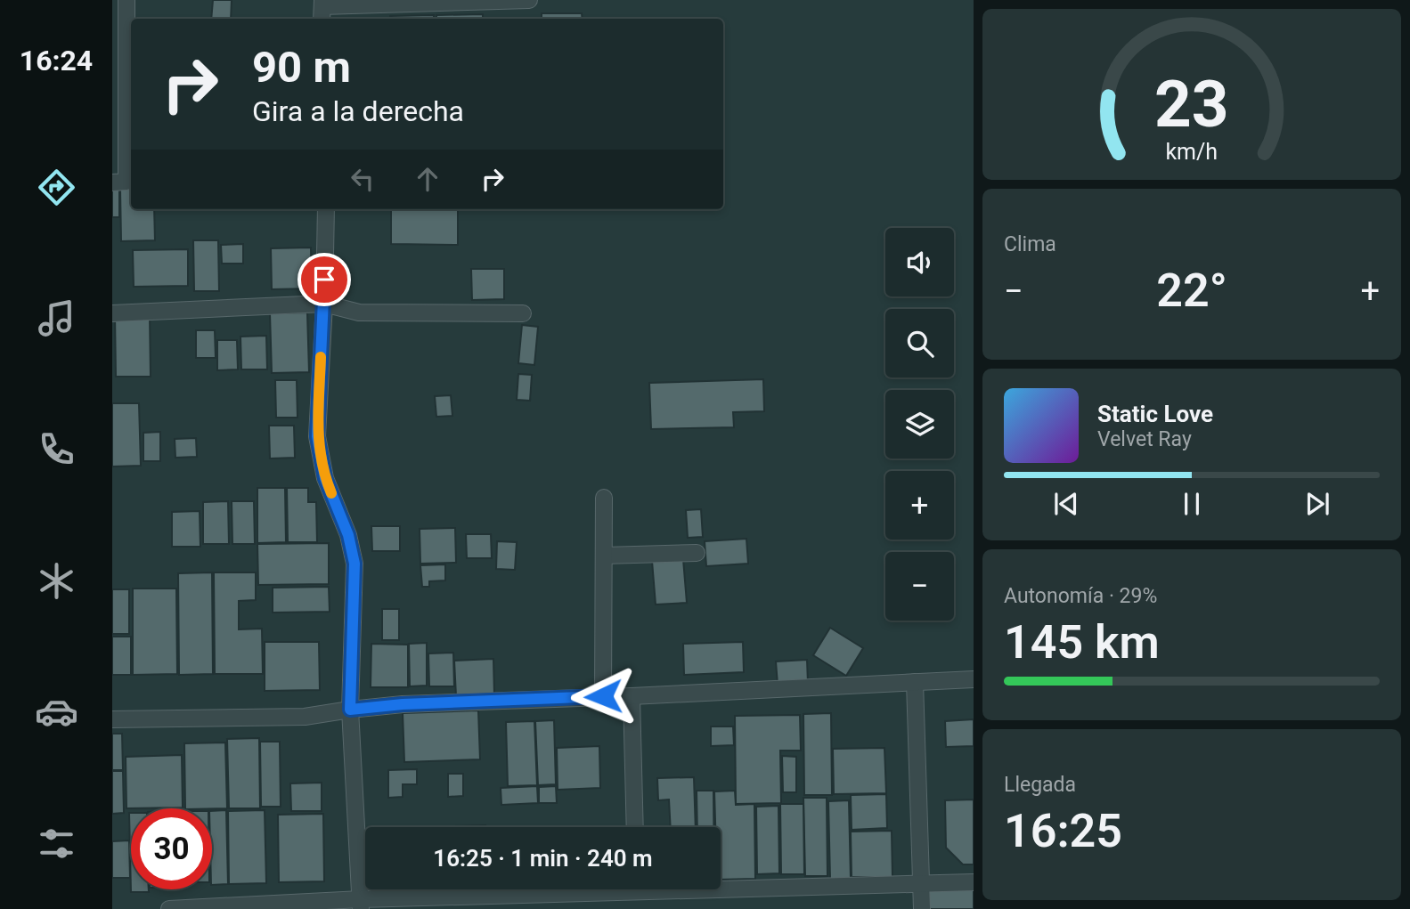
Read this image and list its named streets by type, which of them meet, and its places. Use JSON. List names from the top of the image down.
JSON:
{
  "page": {
    "tabs": "16:24",
    "turn": ["90 m", "Gira a la derecha"],
    "tile": [
      "Clima",
      ["Autonomía · 29%", "145 km"],
      ["Llegada", "16:25"]
    ],
    "map_buttons": ["+", "−"],
    "heat": ["−", "22°", "+"],
    "song": ["Static Love", "Velvet Ray"],
    "limit": "30",
    "trip": "16:25 · 1 min · 240 m",
    "gauge": ["23", "km/h"]
  }
}
